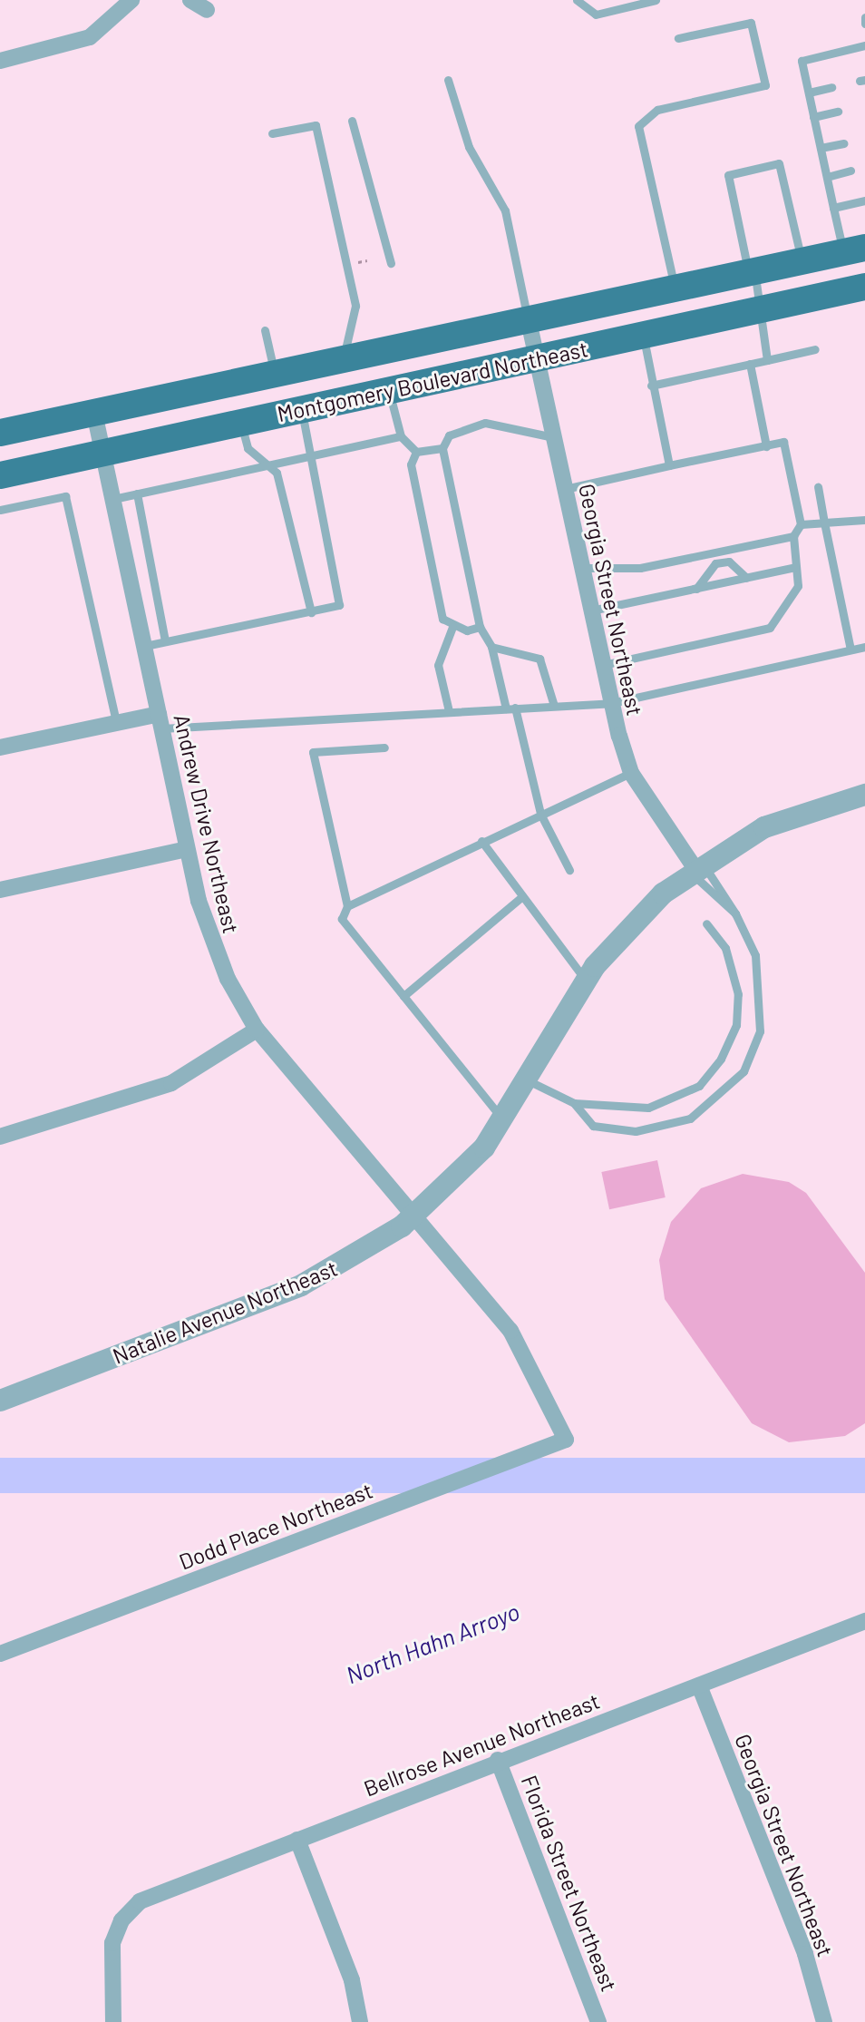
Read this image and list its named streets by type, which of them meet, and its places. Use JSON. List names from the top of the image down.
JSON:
{
  "streets": {
    "main road": ["Montgomery Boulevard Northeast"],
    "street": [
      "Georgia Street Northeast",
      "Andrew Drive Northeast",
      "Natalie Avenue Northeast",
      "Dodd Place Northeast",
      "Bellrose Avenue Northeast",
      "Florida Street Northeast"
    ]
  },
  "crossings": [
    ["Montgomery Boulevard Northeast", "Georgia Street Northeast"],
    ["Montgomery Boulevard Northeast", "Andrew Drive Northeast"],
    ["Georgia Street Northeast", "Natalie Avenue Northeast"],
    ["Georgia Street Northeast", "Bellrose Avenue Northeast"],
    ["Andrew Drive Northeast", "Natalie Avenue Northeast"],
    ["Andrew Drive Northeast", "Dodd Place Northeast"],
    ["Bellrose Avenue Northeast", "Florida Street Northeast"]
  ],
  "water": ["North Hahn Arroyo"]
}
